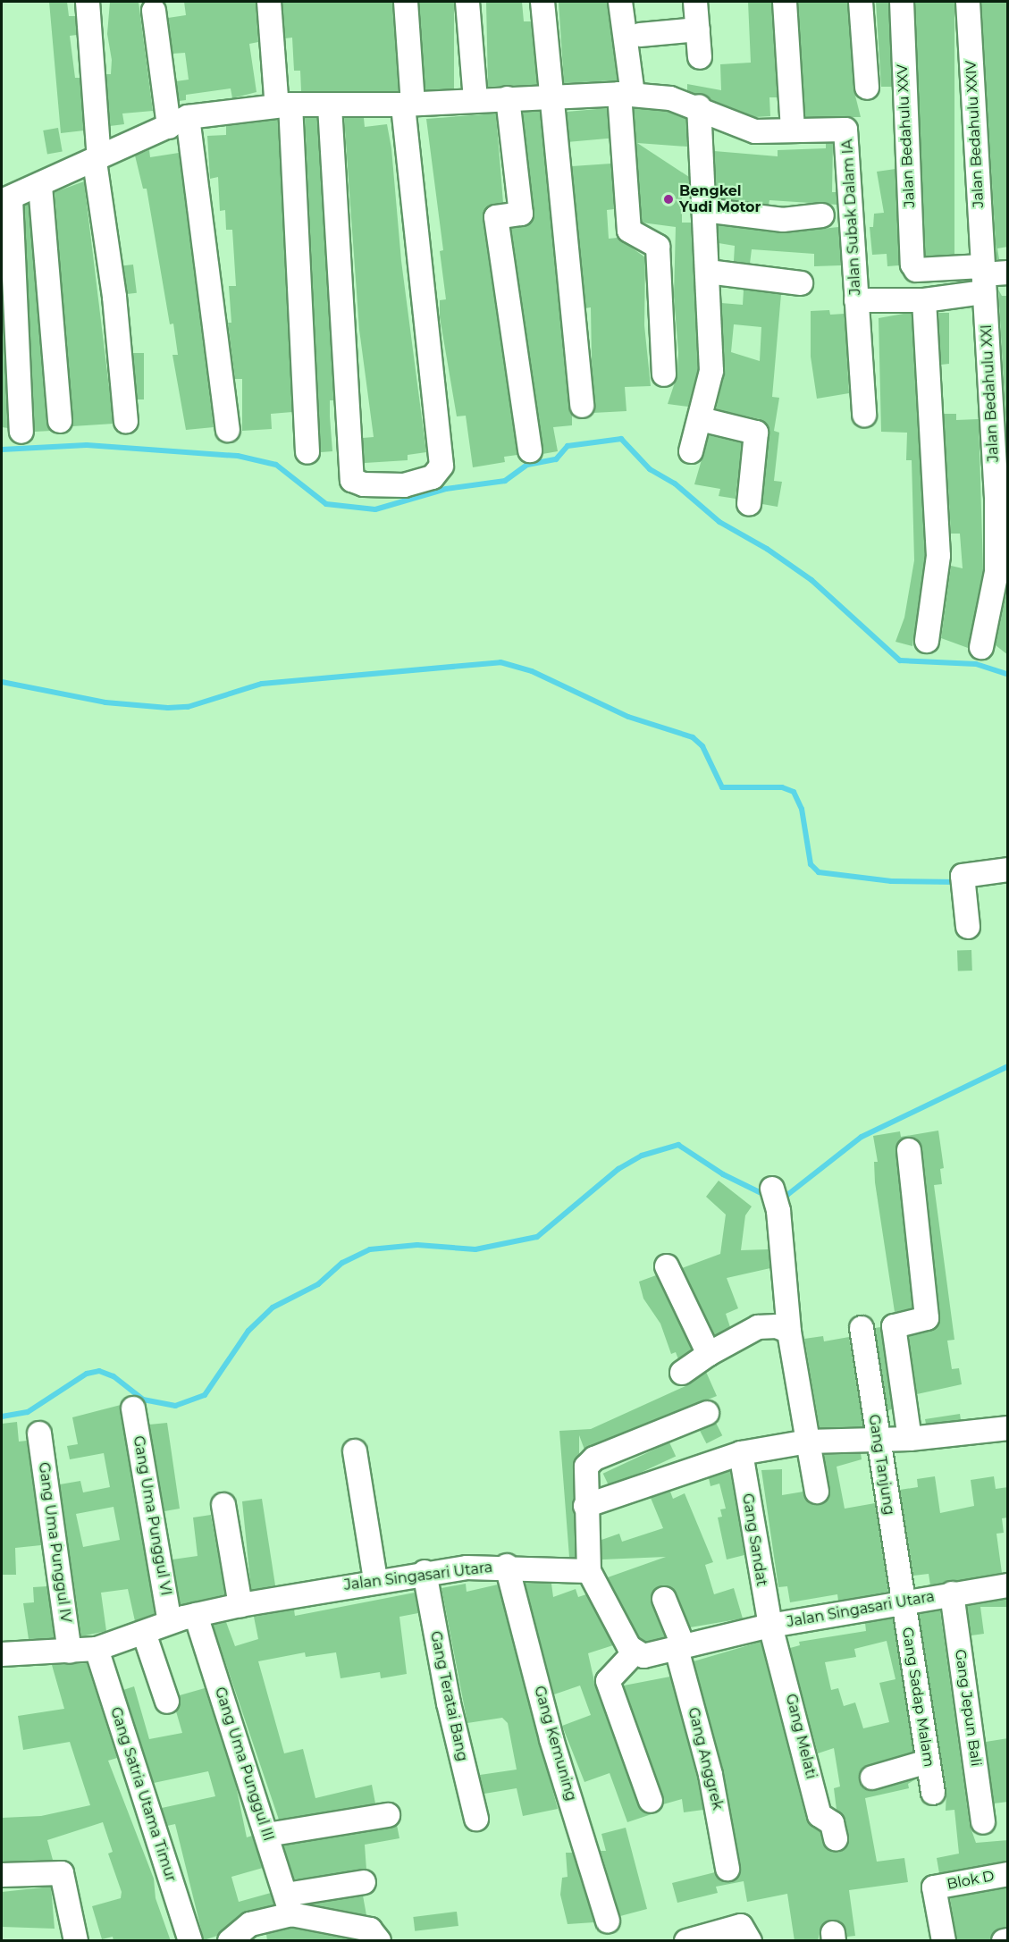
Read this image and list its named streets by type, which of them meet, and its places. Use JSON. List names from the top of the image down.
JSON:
{
  "streets": {
    "street": [
      "Jalan Bedahulu XXIV",
      "Jalan Bedahulu XXV",
      "Jalan Subak Dalam IA",
      "Jalan Bedahulu XXI",
      "Gang Tanjung",
      "Gang Uma Punggul VI",
      "Gang Sandat",
      "Gang Uma Punggul IV",
      "Jalan Singasari Utara",
      "Gang Teratai Bang",
      "Gang Sadap Malam",
      "Gang Jepun Bali",
      "Gang Melati",
      "Gang Kemuning",
      "Gang Anggrek",
      "Gang Uma Punggul III",
      "Gang Satria Utama Timur",
      "Blok D"
    ]
  },
  "crossings": [
    ["Jalan Bedahulu XXIV", "Jalan Bedahulu XXV"],
    ["Jalan Bedahulu XXIV", "Jalan Bedahulu XXI"],
    ["Jalan Bedahulu XXV", "Jalan Bedahulu XXI"],
    ["Gang Tanjung", "Jalan Singasari Utara"],
    ["Gang Tanjung", "Gang Sadap Malam"],
    ["Gang Uma Punggul VI", "Jalan Singasari Utara"],
    ["Gang Sandat", "Jalan Singasari Utara"],
    ["Gang Sandat", "Gang Melati"],
    ["Gang Uma Punggul IV", "Jalan Singasari Utara"],
    ["Jalan Singasari Utara", "Gang Teratai Bang"],
    ["Jalan Singasari Utara", "Gang Sadap Malam"],
    ["Jalan Singasari Utara", "Gang Jepun Bali"],
    ["Jalan Singasari Utara", "Gang Melati"],
    ["Jalan Singasari Utara", "Gang Kemuning"],
    ["Jalan Singasari Utara", "Gang Anggrek"],
    ["Jalan Singasari Utara", "Gang Uma Punggul III"],
    ["Jalan Singasari Utara", "Gang Satria Utama Timur"]
  ],
  "places": ["Bengkel Yudi Motor"]
}
